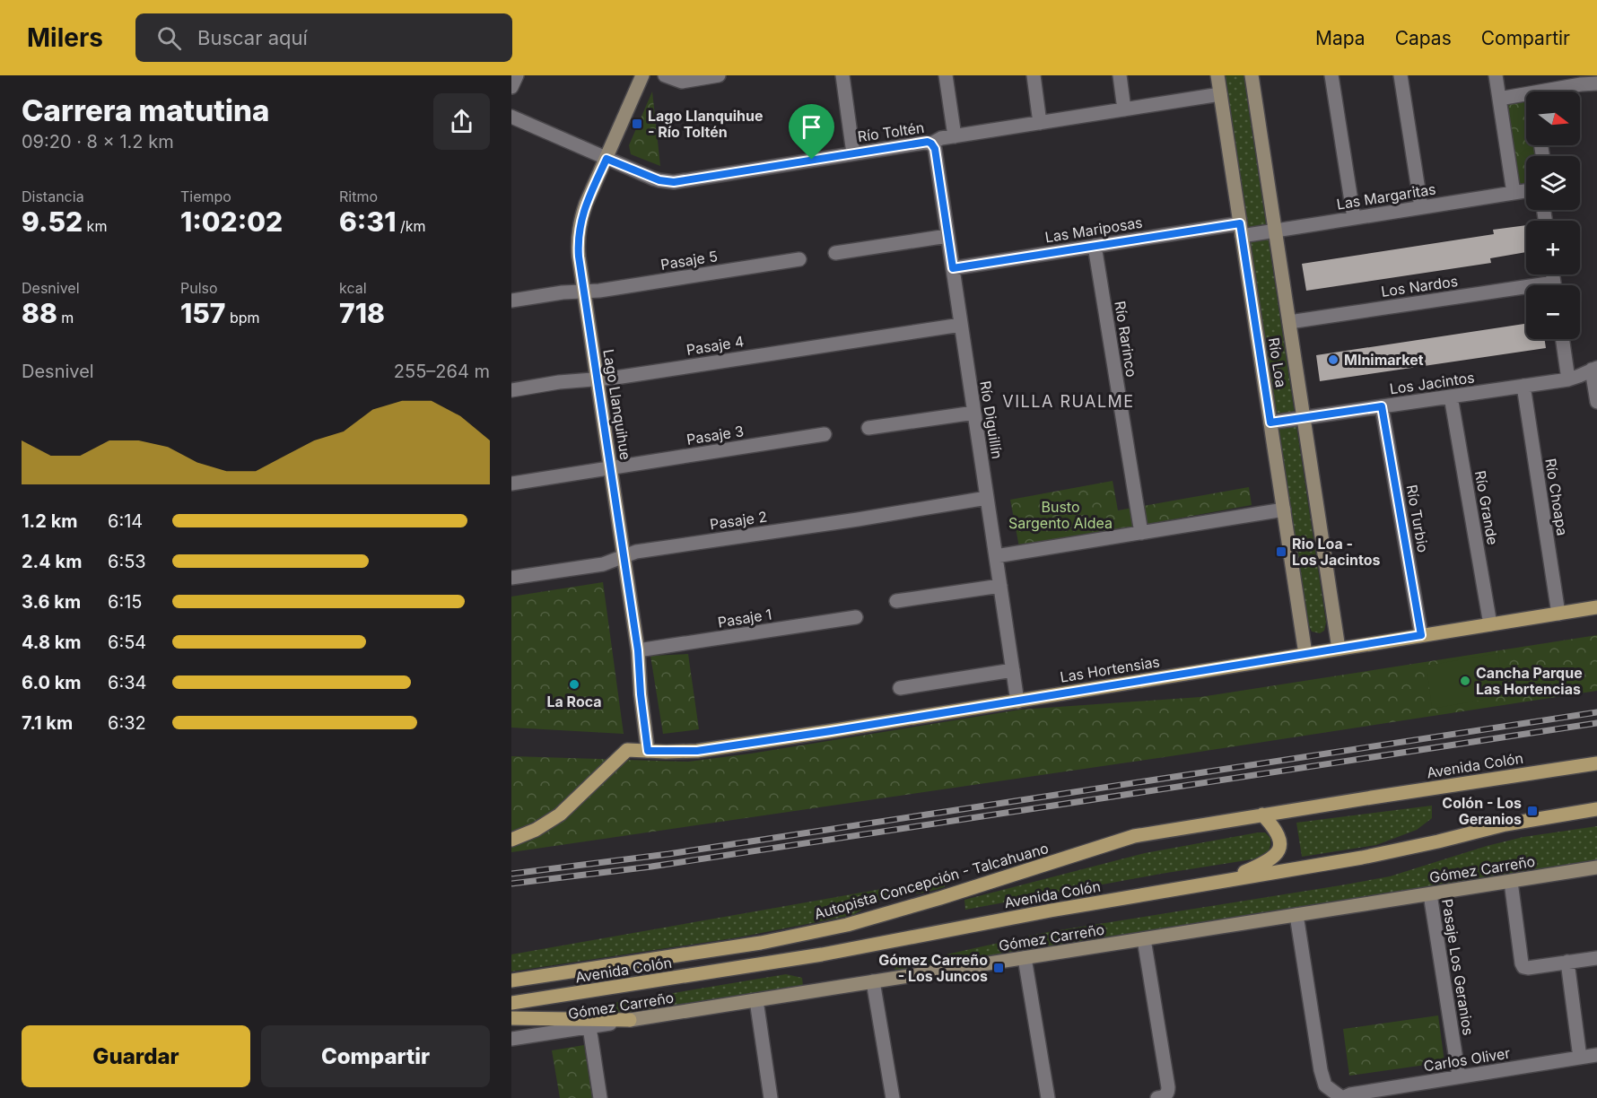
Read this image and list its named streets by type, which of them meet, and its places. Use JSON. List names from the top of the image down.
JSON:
{
  "streets": {
    "main road": ["Las Hortensias", "Avenida Colón", "Autopista Concepción - Talcahuano"],
    "street": [
      "Río Toltén",
      "Las Margaritas",
      "Las Mariposas",
      "Pasaje 5",
      "Los Nardos",
      "Río Rarinco",
      "Pasaje 4",
      "Río Loa",
      "Los Jacintos",
      "Lago Llanquihue",
      "Río Diguillín",
      "Pasaje 3",
      "Río Choapa",
      "Río Grande",
      "Río Turbio",
      "Pasaje 2",
      "Pasaje 1",
      "Gómez Carreño",
      "Pasaje Los Geranios",
      "Carlos Oliver"
    ]
  },
  "crossings": [
    ["Río Toltén", "Río Loa"],
    ["Río Toltén", "Lago Llanquihue"],
    ["Río Toltén", "Río Diguillín"],
    ["Las Margaritas", "Las Mariposas"],
    ["Las Margaritas", "Río Loa"],
    ["Las Mariposas", "Río Rarinco"],
    ["Las Mariposas", "Río Loa"],
    ["Las Mariposas", "Río Diguillín"],
    ["Pasaje 5", "Lago Llanquihue"],
    ["Los Nardos", "Río Loa"],
    ["Pasaje 4", "Lago Llanquihue"],
    ["Pasaje 4", "Río Diguillín"],
    ["Río Loa", "Los Jacintos"],
    ["Río Loa", "Las Hortensias"],
    ["Los Jacintos", "Río Choapa"],
    ["Los Jacintos", "Río Grande"],
    ["Los Jacintos", "Río Turbio"],
    ["Lago Llanquihue", "Pasaje 3"],
    ["Lago Llanquihue", "Pasaje 2"],
    ["Lago Llanquihue", "Pasaje 1"],
    ["Lago Llanquihue", "Las Hortensias"],
    ["Río Diguillín", "Pasaje 2"],
    ["Río Diguillín", "Las Hortensias"],
    ["Río Choapa", "Las Hortensias"],
    ["Río Grande", "Las Hortensias"],
    ["Río Turbio", "Las Hortensias"],
    ["Avenida Colón", "Autopista Concepción - Talcahuano"],
    ["Gómez Carreño", "Pasaje Los Geranios"],
    ["Pasaje Los Geranios", "Carlos Oliver"]
  ],
  "districts": ["VILLA RUALME"],
  "parks": ["Busto Sargento Aldea"],
  "places": {
    "transit": [
      "Lago Llanquihue - Río Toltén",
      "Rio Loa - Los Jacintos",
      "Colón - Los Geranios",
      "Gómez Carreño - Los Juncos"
    ],
    "other": ["MInimarket", "Cancha Parque Las Hortencias", "La Roca"]
  },
  "north": "right",
  "page": {
    "header": "Milers",
    "search": "Buscar aquí",
    "nav": ["Mapa", "Capas", "Compartir"],
    "heading": ["Carrera matutina", "09:20 · 8 × 1.2 km"],
    "map_buttons": ["+", "−"],
    "stats": [
      ["Distancia", "9.52 km"],
      ["Tiempo", "1:02:02"],
      ["Ritmo", "6:31 /km"],
      ["Desnivel", "88 m"],
      ["Pulso", "157 bpm"],
      ["kcal", "718"]
    ],
    "chart": ["Desnivel", "255–264 m"],
    "list": [
      {
        "name": "1.2 km",
        "note": "6:14"
      },
      {
        "name": "2.4 km",
        "note": "6:53"
      },
      {
        "name": "3.6 km",
        "note": "6:15"
      },
      {
        "name": "4.8 km",
        "note": "6:54"
      },
      {
        "name": "6.0 km",
        "note": "6:34"
      },
      {
        "name": "7.1 km",
        "note": "6:32"
      }
    ],
    "buttons": ["Guardar", "Compartir"]
  }
}
